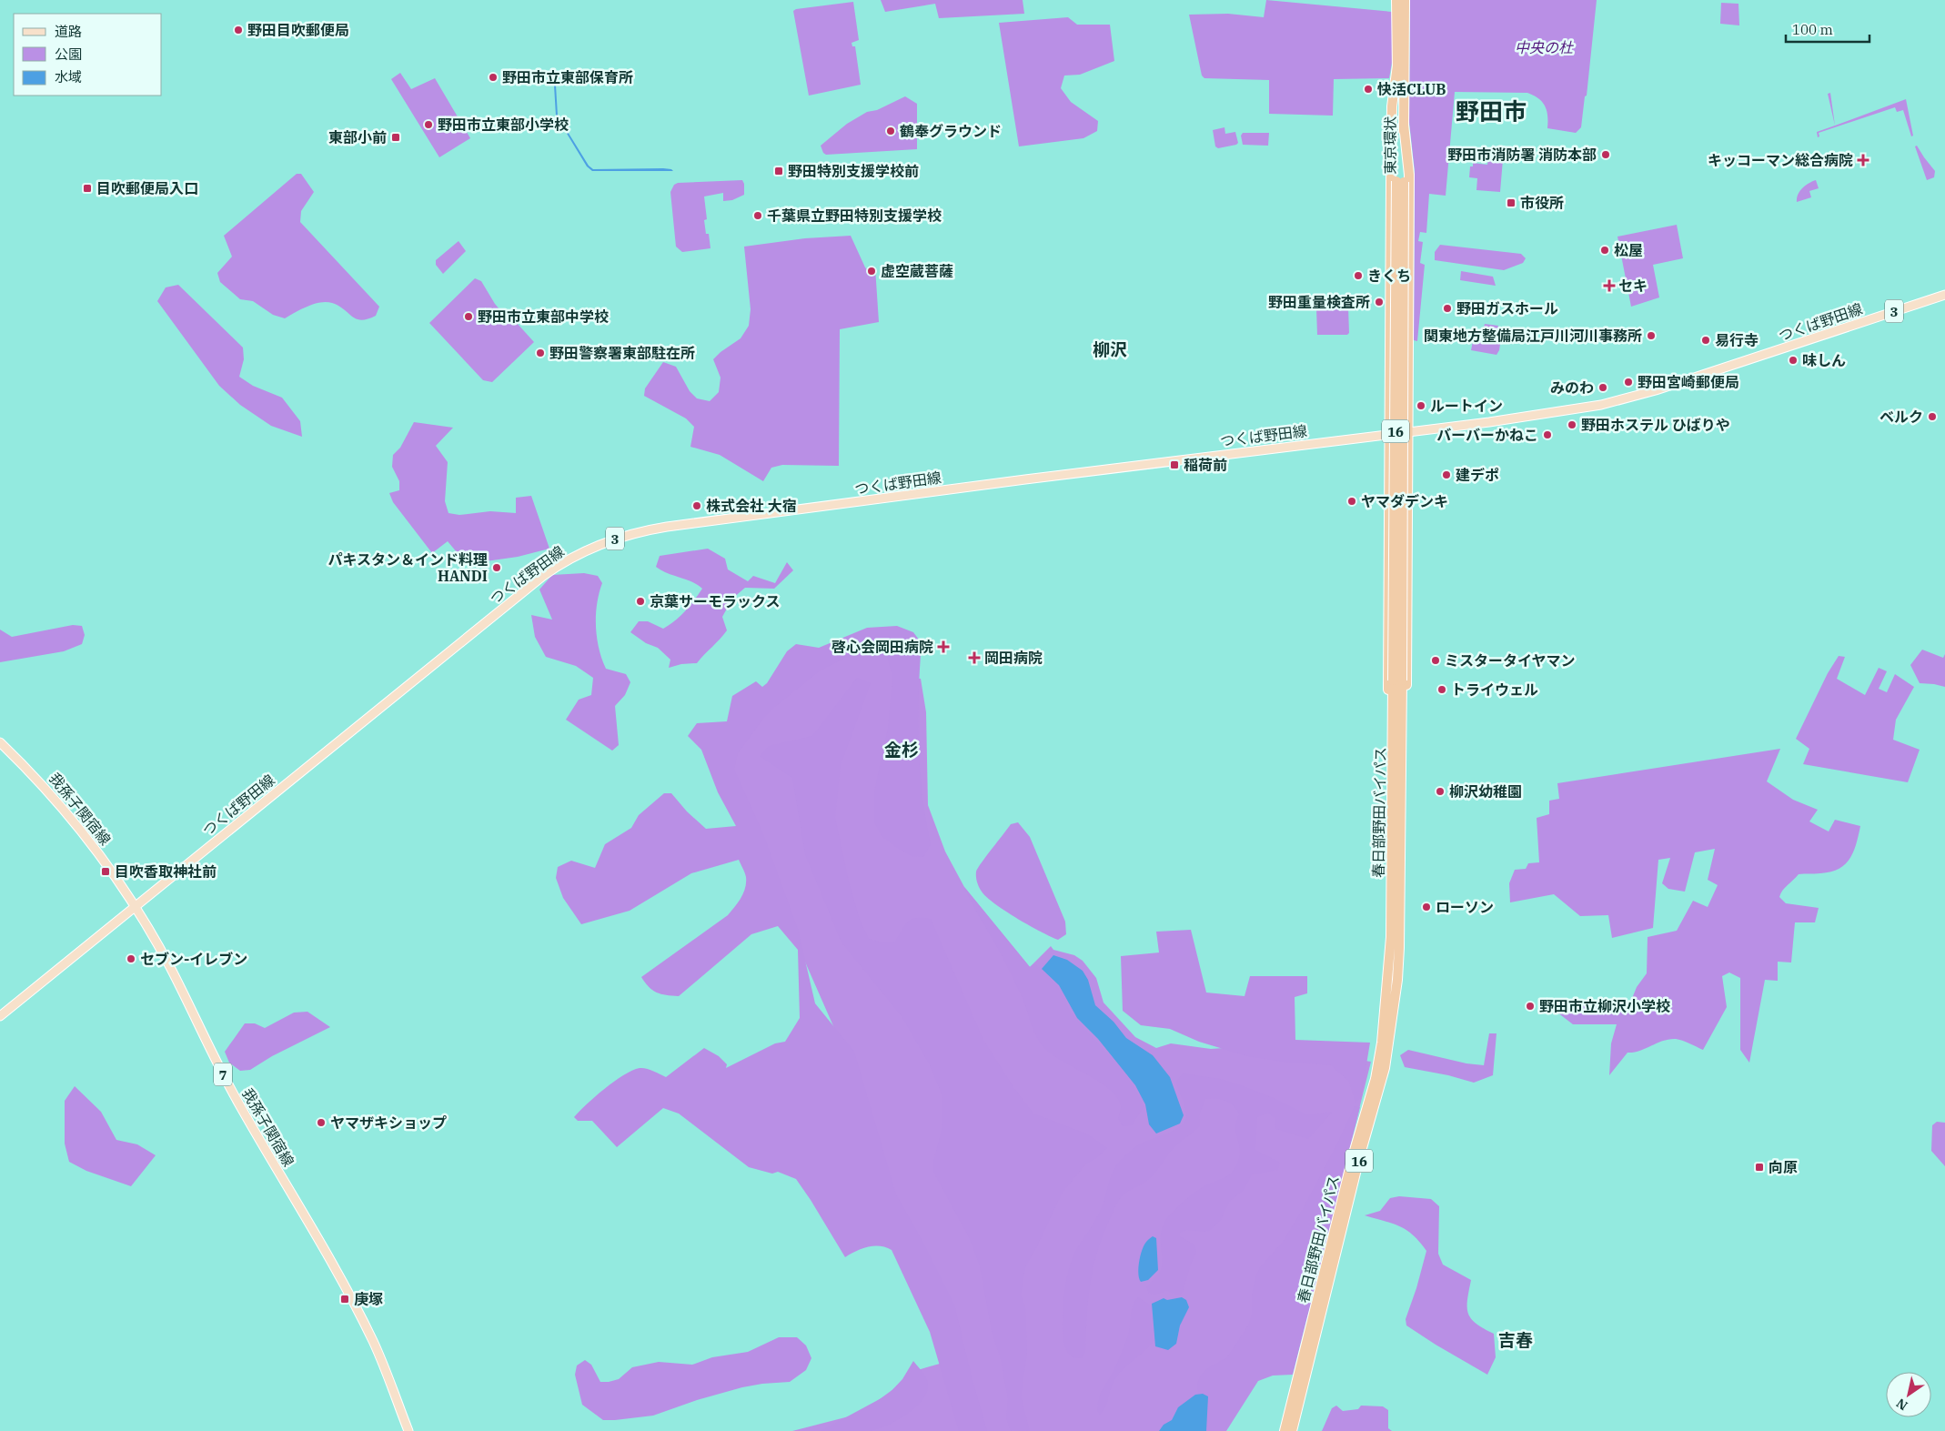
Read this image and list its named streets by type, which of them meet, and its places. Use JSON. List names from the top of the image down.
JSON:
{
  "streets": {
    "highway": ["東京環状", "16", "春日部野田バイパス"],
    "main road": [
      "3",
      "つくば野田線",
      "我孫子関宿線",
      "7"
    ]
  },
  "crossings": [
    ["東京環状", "16"],
    ["東京環状", "春日部野田バイパス"],
    ["つくば野田線", "16"],
    ["つくば野田線", "我孫子関宿線"],
    ["16", "春日部野田バイパス"]
  ],
  "districts": [
    "野田市",
    "柳沢",
    "金杉",
    "吉春"
  ],
  "parks": ["中央の杜"],
  "places": {
    "other": [
      "野田目吹郵便局",
      "野田市立東部保育所",
      "快活CLUB",
      "野田市立東部小学校",
      "鶴奉グラウンド",
      "野田市消防署 消防本部",
      "千葉県立野田特別支援学校",
      "松屋",
      "虚空蔵菩薩",
      "きくち",
      "野田重量検査所",
      "野田ガスホール",
      "野田市立東部中学校",
      "関東地方整備局江戸川河川事務所",
      "易行寺",
      "野田警察署東部駐在所",
      "味しん",
      "野田宮崎郵便局",
      "みのわ",
      "ルートイン",
      "ベルク",
      "野田ホステル ひばりや",
      "バーバーかねこ",
      "建デポ",
      "ヤマダデンキ",
      "株式会社 大宿",
      "パキスタン＆インド料理 HANDI",
      "京葉サーモラックス",
      "ミスタータイヤマン",
      "トライウェル",
      "柳沢幼稚園",
      "ローソン",
      "セブン-イレブン",
      "野田市立柳沢小学校",
      "ヤマザキショップ"
    ],
    "transit": [
      "東部小前",
      "野田特別支援学校前",
      "目吹郵便局入口",
      "市役所",
      "稲荷前",
      "目吹香取神社前",
      "向原",
      "庚塚"
    ],
    "health": [
      "キッコーマン総合病院",
      "セキ",
      "啓心会岡田病院",
      "岡田病院"
    ]
  },
  "legend": ["道路", "公園", "水域"],
  "scale_bar": "100 m",
  "north": "bottom left"
}
